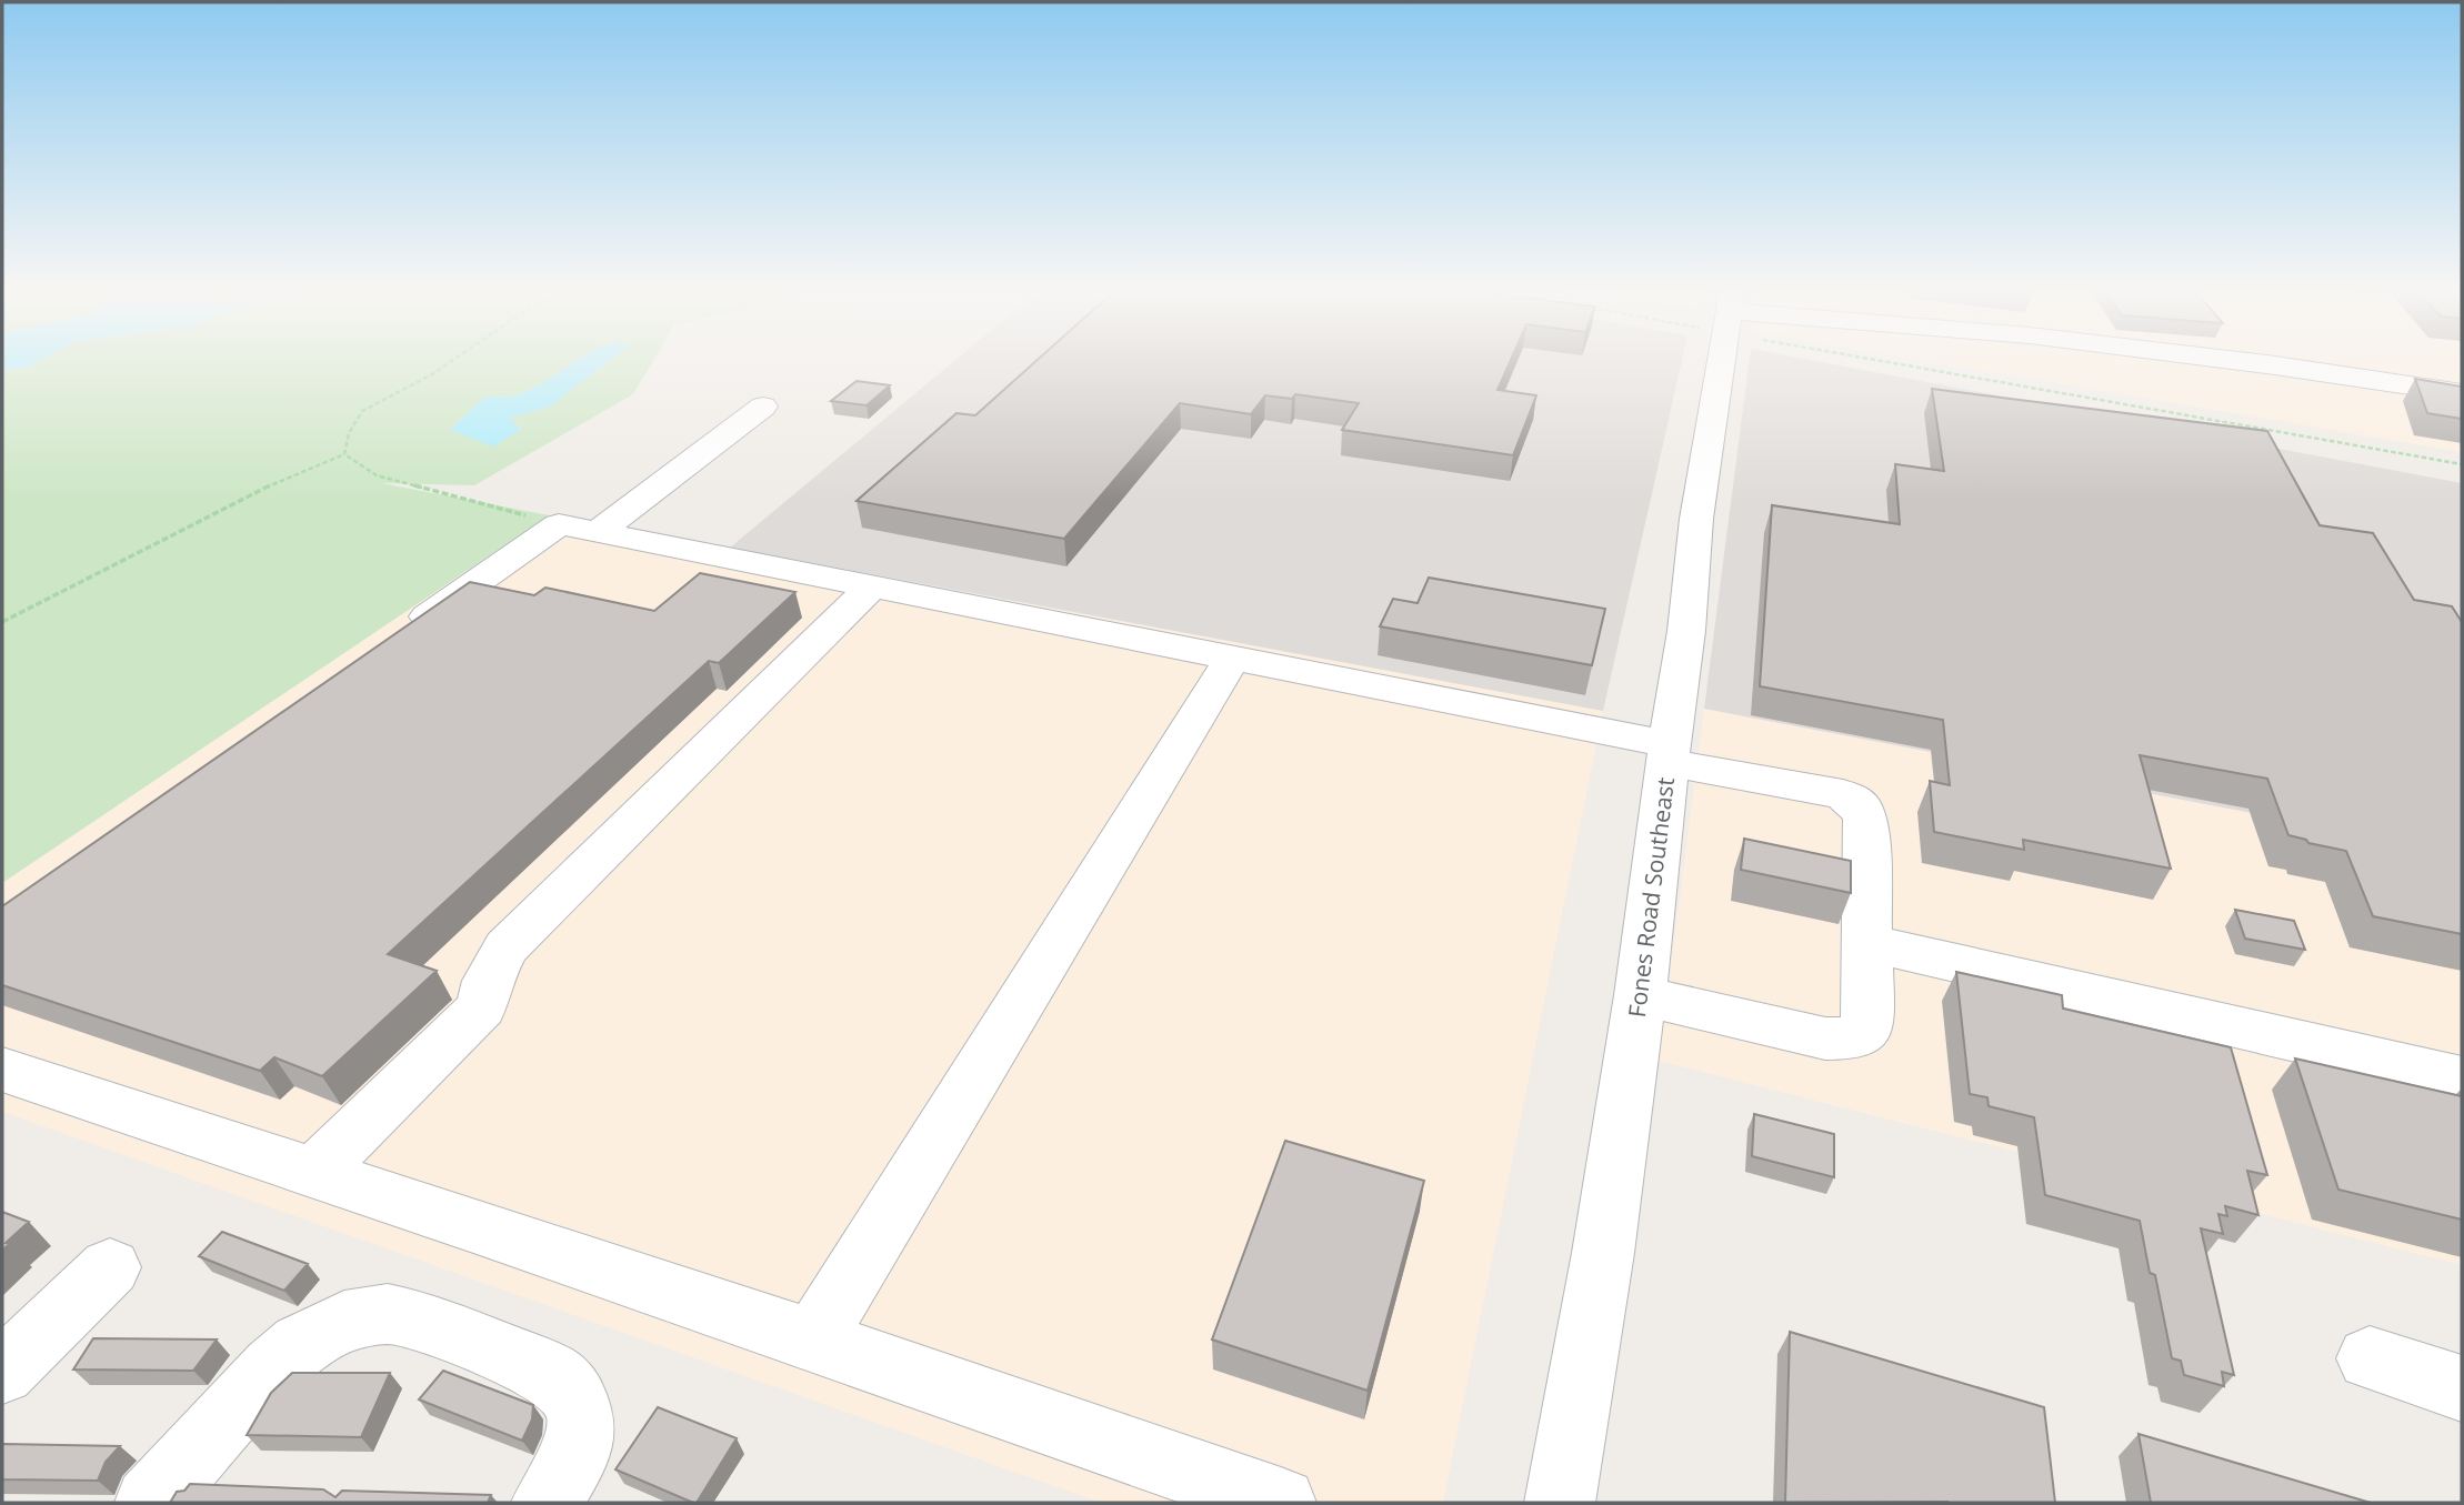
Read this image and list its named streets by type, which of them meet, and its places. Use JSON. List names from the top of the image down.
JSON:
{
  "streets": {
    "street": ["Fones Road Southeast"]
  }
}
